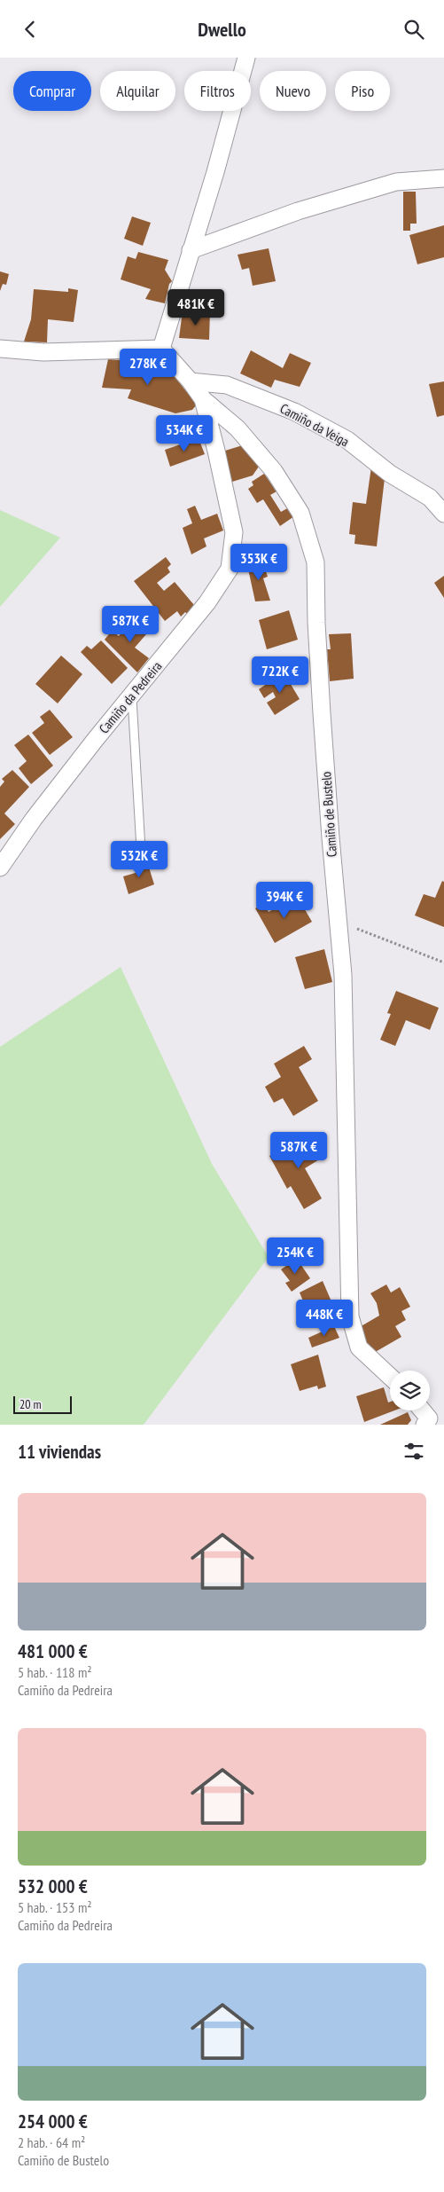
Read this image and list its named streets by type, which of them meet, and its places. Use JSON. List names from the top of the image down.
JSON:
{
  "streets": {
    "street": ["Camiño da Veiga", "Camiño da Pedreira", "Camiño de Bustelo"]
  },
  "crossings": [
    ["Camiño da Veiga", "Camiño da Pedreira"],
    ["Camiño da Pedreira", "Camiño de Bustelo"]
  ],
  "scale_bar": "20 m",
  "page": {
    "header": "Dwello",
    "chip": [
      "Comprar",
      "Alquilar",
      "Filtros",
      "Nuevo",
      "Piso"
    ],
    "price": [
      "481K €",
      "278K €",
      "534K €",
      "353K €",
      "587K €",
      "722K €",
      "532K €",
      "394K €",
      "587K €",
      "254K €",
      "448K €"
    ],
    "scale": "20 m",
    "heading": "11 viviendas",
    "list": [
      {
        "name": "481 000 €",
        "note": "5 hab. · 118 m² · Camiño da Pedreira"
      },
      {
        "name": "532 000 €",
        "note": "5 hab. · 153 m² · Camiño da Pedreira"
      },
      {
        "name": "254 000 €",
        "note": "2 hab. · 64 m² · Camiño de Bustelo"
      }
    ]
  }
}
